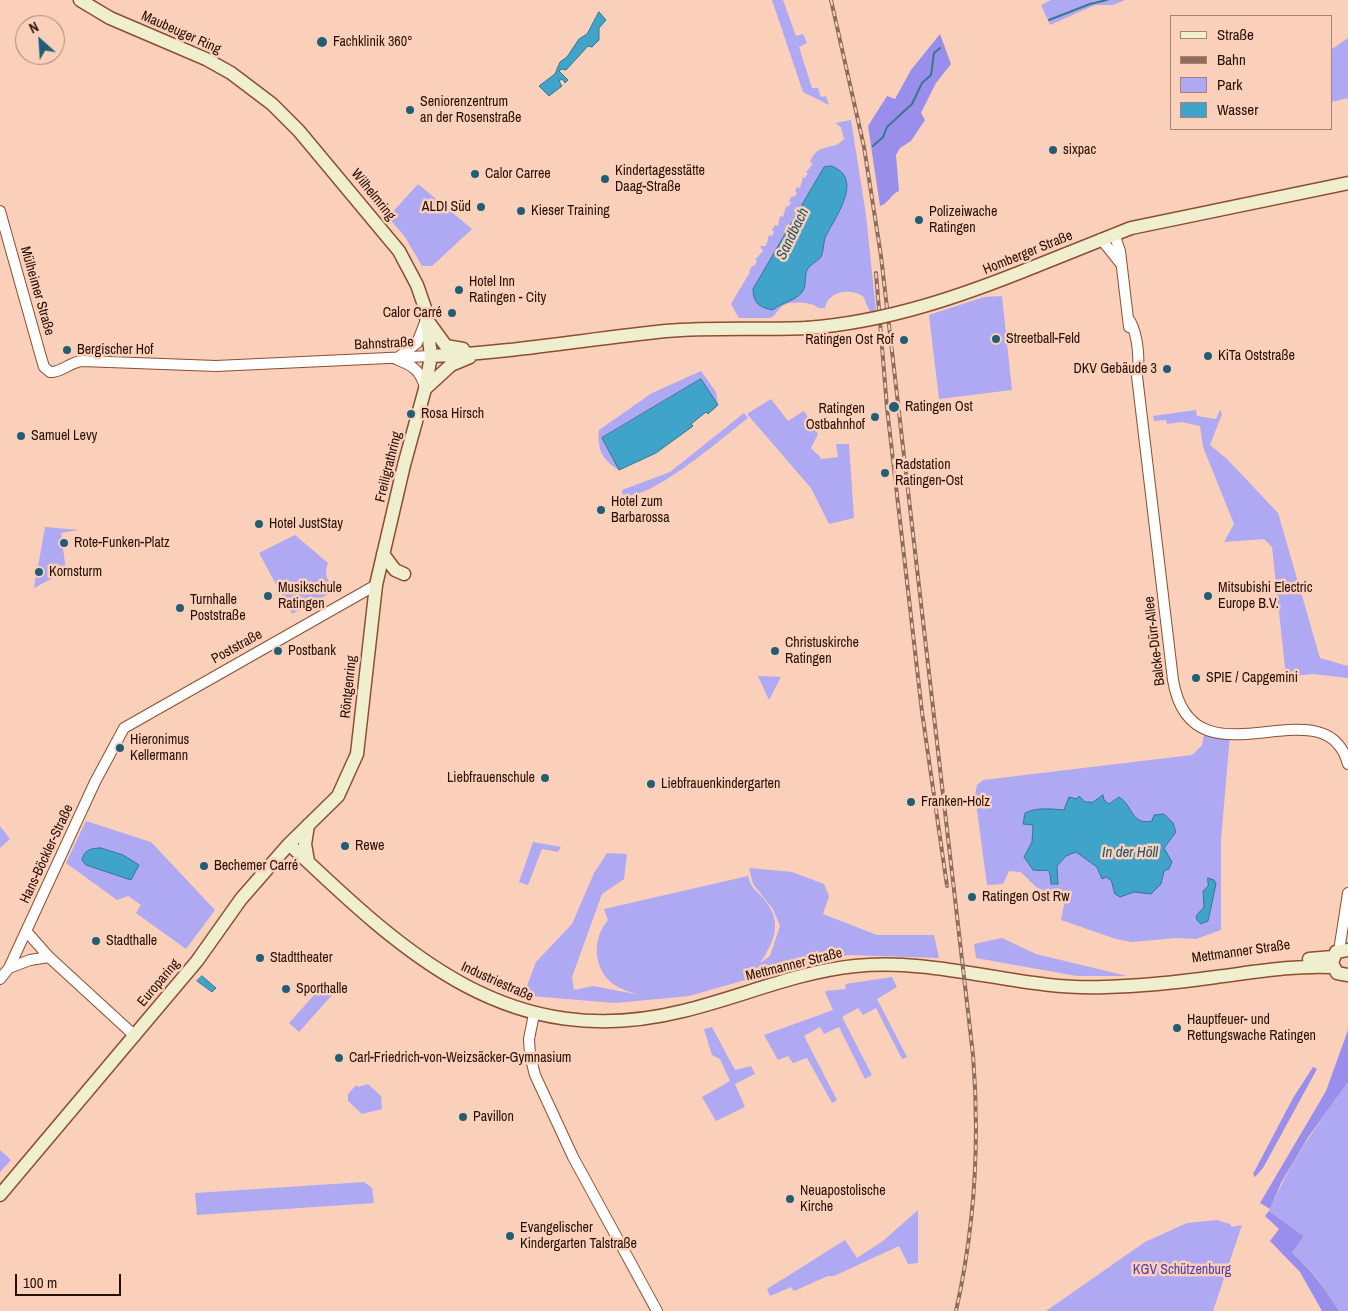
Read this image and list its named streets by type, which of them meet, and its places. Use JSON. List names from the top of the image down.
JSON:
{
  "streets": {
    "main road": [
      "Maubeuger Ring",
      "Wilhelmring",
      "Homberger Straße",
      "Bahnstraße",
      "Freiligrathring",
      "Röntgenring",
      "Mettmanner Straße",
      "Industriestraße",
      "Europaring"
    ],
    "street": [
      "Mülheimer Straße",
      "Balcke-Dürr-Allee",
      "Poststraße",
      "Hans-Böckler-Straße"
    ]
  },
  "crossings": [
    ["Maubeuger Ring", "Wilhelmring"],
    ["Wilhelmring", "Bahnstraße"],
    ["Wilhelmring", "Freiligrathring"],
    ["Homberger Straße", "Bahnstraße"],
    ["Homberger Straße", "Balcke-Dürr-Allee"],
    ["Mülheimer Straße", "Bahnstraße"],
    ["Bahnstraße", "Freiligrathring"],
    ["Freiligrathring", "Poststraße"],
    ["Freiligrathring", "Röntgenring"],
    ["Poststraße", "Röntgenring"],
    ["Poststraße", "Hans-Böckler-Straße"],
    ["Röntgenring", "Europaring"],
    ["Mettmanner Straße", "Industriestraße"],
    ["Industriestraße", "Europaring"]
  ],
  "water": ["Sandbach", "In der Höll"],
  "parks": ["KGV Schützenburg"],
  "places": [
    "Fachklinik 360°",
    "Seniorenzentrum an der Rosenstraße",
    "sixpac",
    "Calor Carree",
    "Kindertagesstätte Daag-Straße",
    "ALDI Süd",
    "Kieser Training",
    "Polizeiwache Ratingen",
    "Hotel Inn Ratingen - City",
    "Calor Carré",
    "Streetball-Feld",
    "Ratingen Ost Rof",
    "Bergischer Hof",
    "KiTa Oststraße",
    "DKV Gebäude 3",
    "Ratingen Ost",
    "Rosa Hirsch",
    "Ratingen Ostbahnhof",
    "Samuel Levy",
    "Radstation Ratingen-Ost",
    "Hotel zum Barbarossa",
    "Hotel JustStay",
    "Rote-Funken-Platz",
    "Kornsturm",
    "Musikschule Ratingen",
    "Mitsubishi Electric Europe B.V.",
    "Turnhalle Poststraße",
    "Postbank",
    "Christuskirche Ratingen",
    "SPIE / Capgemini",
    "Hieronimus Kellermann",
    "Liebfrauenschule",
    "Liebfrauenkindergarten",
    "Franken-Holz",
    "Rewe",
    "Bechemer Carré",
    "Ratingen Ost Rw",
    "Stadthalle",
    "Stadttheater",
    "Sporthalle",
    "Hauptfeuer- und Rettungswache Ratingen",
    "Carl-Friedrich-von-Weizsäcker-Gymnasium",
    "Pavillon",
    "Neuapostolische Kirche",
    "Evangelischer Kindergarten Talstraße"
  ],
  "legend": [
    "Straße",
    "Bahn",
    "Park",
    "Wasser"
  ],
  "scale_bar": "100 m",
  "north": "top left"
}
